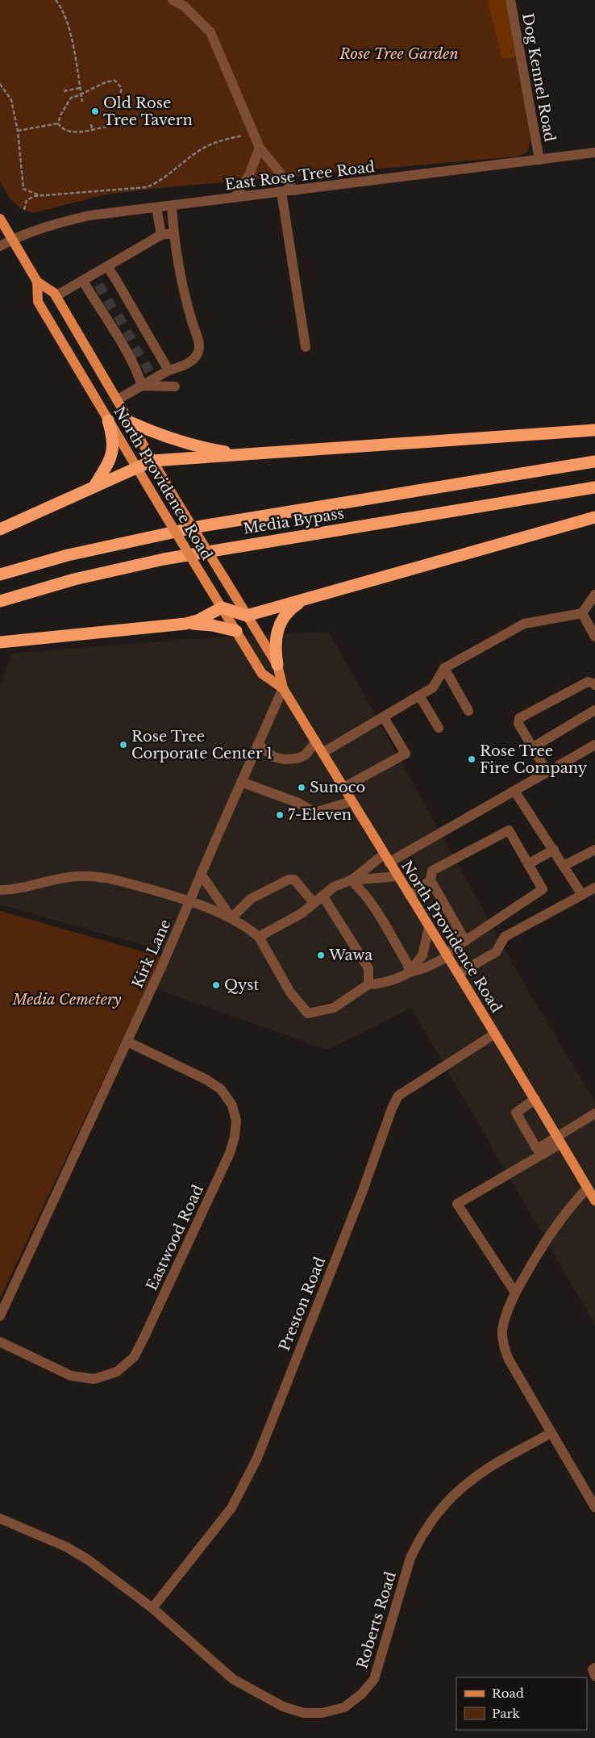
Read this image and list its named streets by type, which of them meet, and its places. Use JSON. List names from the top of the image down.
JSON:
{
  "streets": {
    "highway": ["Media Bypass"],
    "main road": ["North Providence Road"],
    "street": [
      "Dog Kennel Road",
      "East Rose Tree Road",
      "Kirk Lane",
      "Eastwood Road",
      "Preston Road",
      "Roberts Road"
    ]
  },
  "crossings": [
    ["Dog Kennel Road", "East Rose Tree Road"],
    ["East Rose Tree Road", "North Providence Road"],
    ["North Providence Road", "Kirk Lane"],
    ["North Providence Road", "Preston Road"],
    ["Kirk Lane", "Eastwood Road"],
    ["Preston Road", "Roberts Road"]
  ],
  "parks": ["Rose Tree Garden", "Media Cemetery"],
  "places": [
    "Old Rose Tree Tavern",
    "Rose Tree Corporate Center 1",
    "Rose Tree Fire Company",
    "Sunoco",
    "7-Eleven",
    "Wawa",
    "Qyst"
  ],
  "legend": ["Road", "Park"]
}
